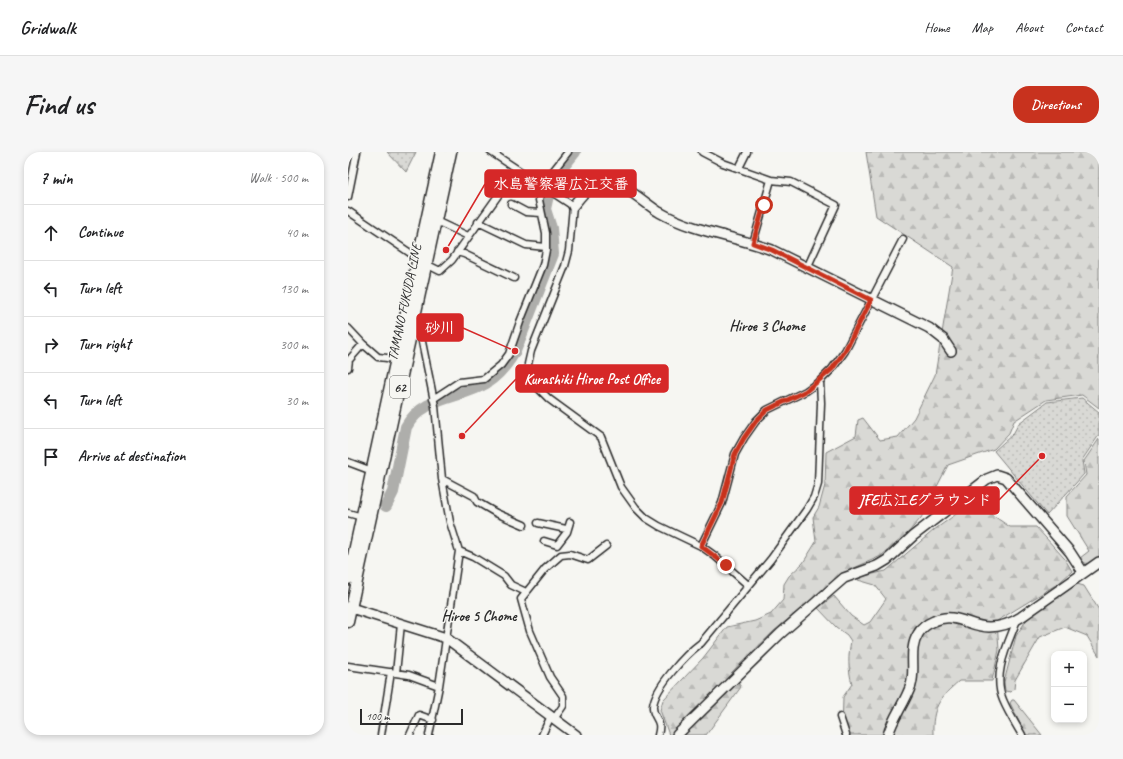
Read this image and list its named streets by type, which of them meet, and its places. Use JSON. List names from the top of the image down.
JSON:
{
  "streets": {
    "main road": ["TAMANO FUKUDA LINE", "62"]
  },
  "districts": ["Hiroe 3 Chome", "Hiroe 5 Chome"],
  "places": [
    "水島警察署広江交番",
    "砂川",
    "Kurashiki Hiroe Post Office",
    "JFE広江Eグラウンド"
  ],
  "scale_bar": "100 m",
  "page": {
    "header": "Gridwalk",
    "nav": [
      "Home",
      "Map",
      "About",
      "Contact"
    ],
    "buttons": "Directions",
    "title": "Find us",
    "heading": ["7 min", "Walk · 500 m"],
    "list": [
      ["Continue", "40 m"],
      ["Turn left", "130 m"],
      ["Turn right", "300 m"],
      ["Turn left", "30 m"],
      "Arrive at destination"
    ],
    "map_buttons": ["+", "−"],
    "scale": "100 m"
  }
}
